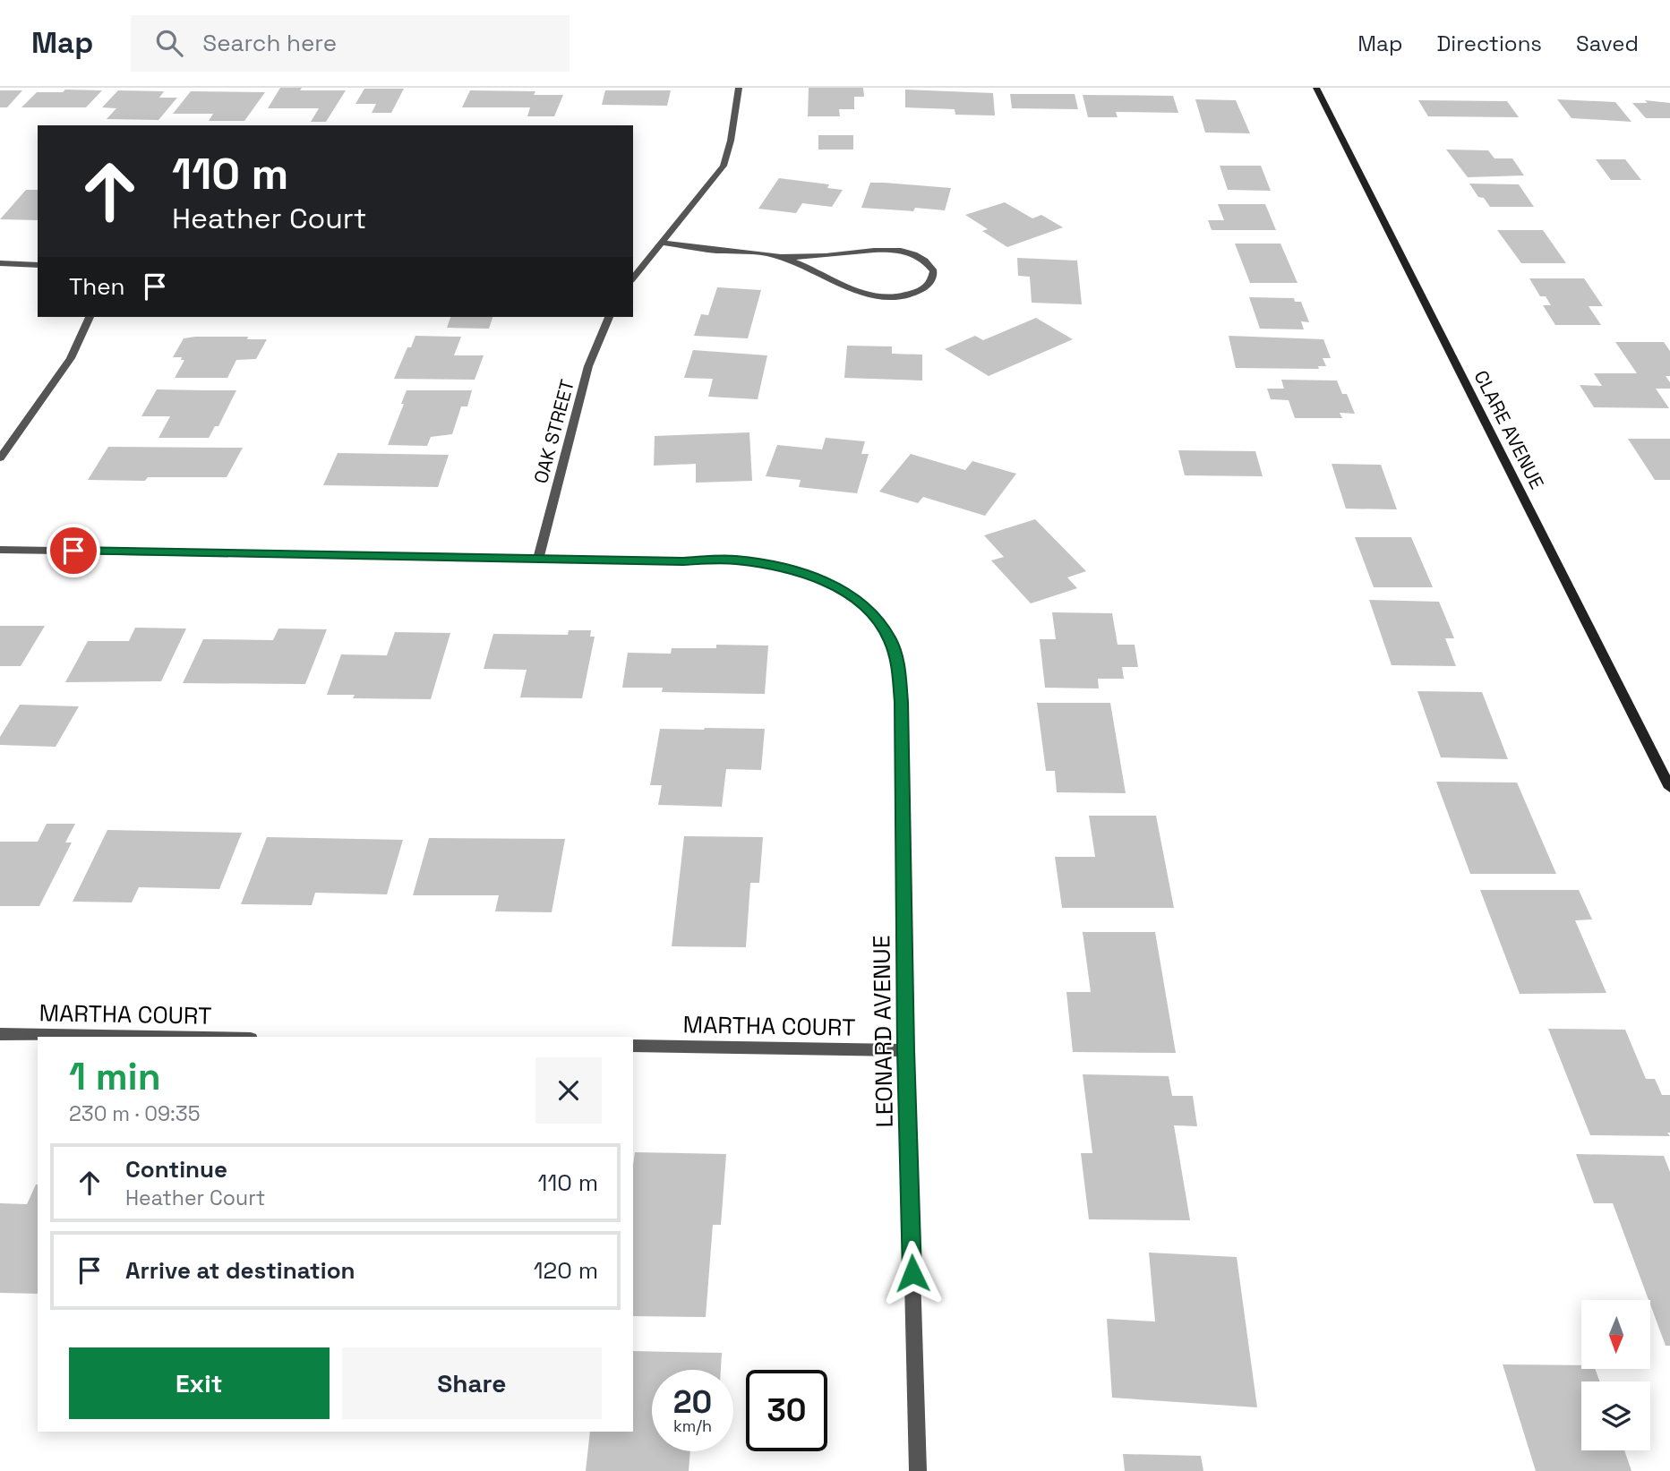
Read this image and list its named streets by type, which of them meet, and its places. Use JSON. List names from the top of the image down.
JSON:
{
  "streets": {
    "street": [
      "CLARE AVENUE",
      "OAK STREET",
      "MARTHA COURT",
      "LEONARD AVENUE"
    ]
  },
  "crossings": [
    ["OAK STREET", "LEONARD AVENUE"],
    ["MARTHA COURT", "LEONARD AVENUE"]
  ],
  "north": "bottom",
  "page": {
    "header": "Map",
    "search": "Search here",
    "nav": ["Map", "Directions", "Saved"],
    "turn": ["110 m", "Heather Court"],
    "then": "Then",
    "heading": ["1 min", "230 m · 09:35"],
    "list": [
      {
        "name": "Continue",
        "note": "Heather Court",
        "value": "110 m"
      },
      {
        "name": "Arrive at destination",
        "value": "120 m"
      }
    ],
    "buttons": ["Exit", "Share"],
    "speed": "20 km/h",
    "limit": "30"
  }
}
